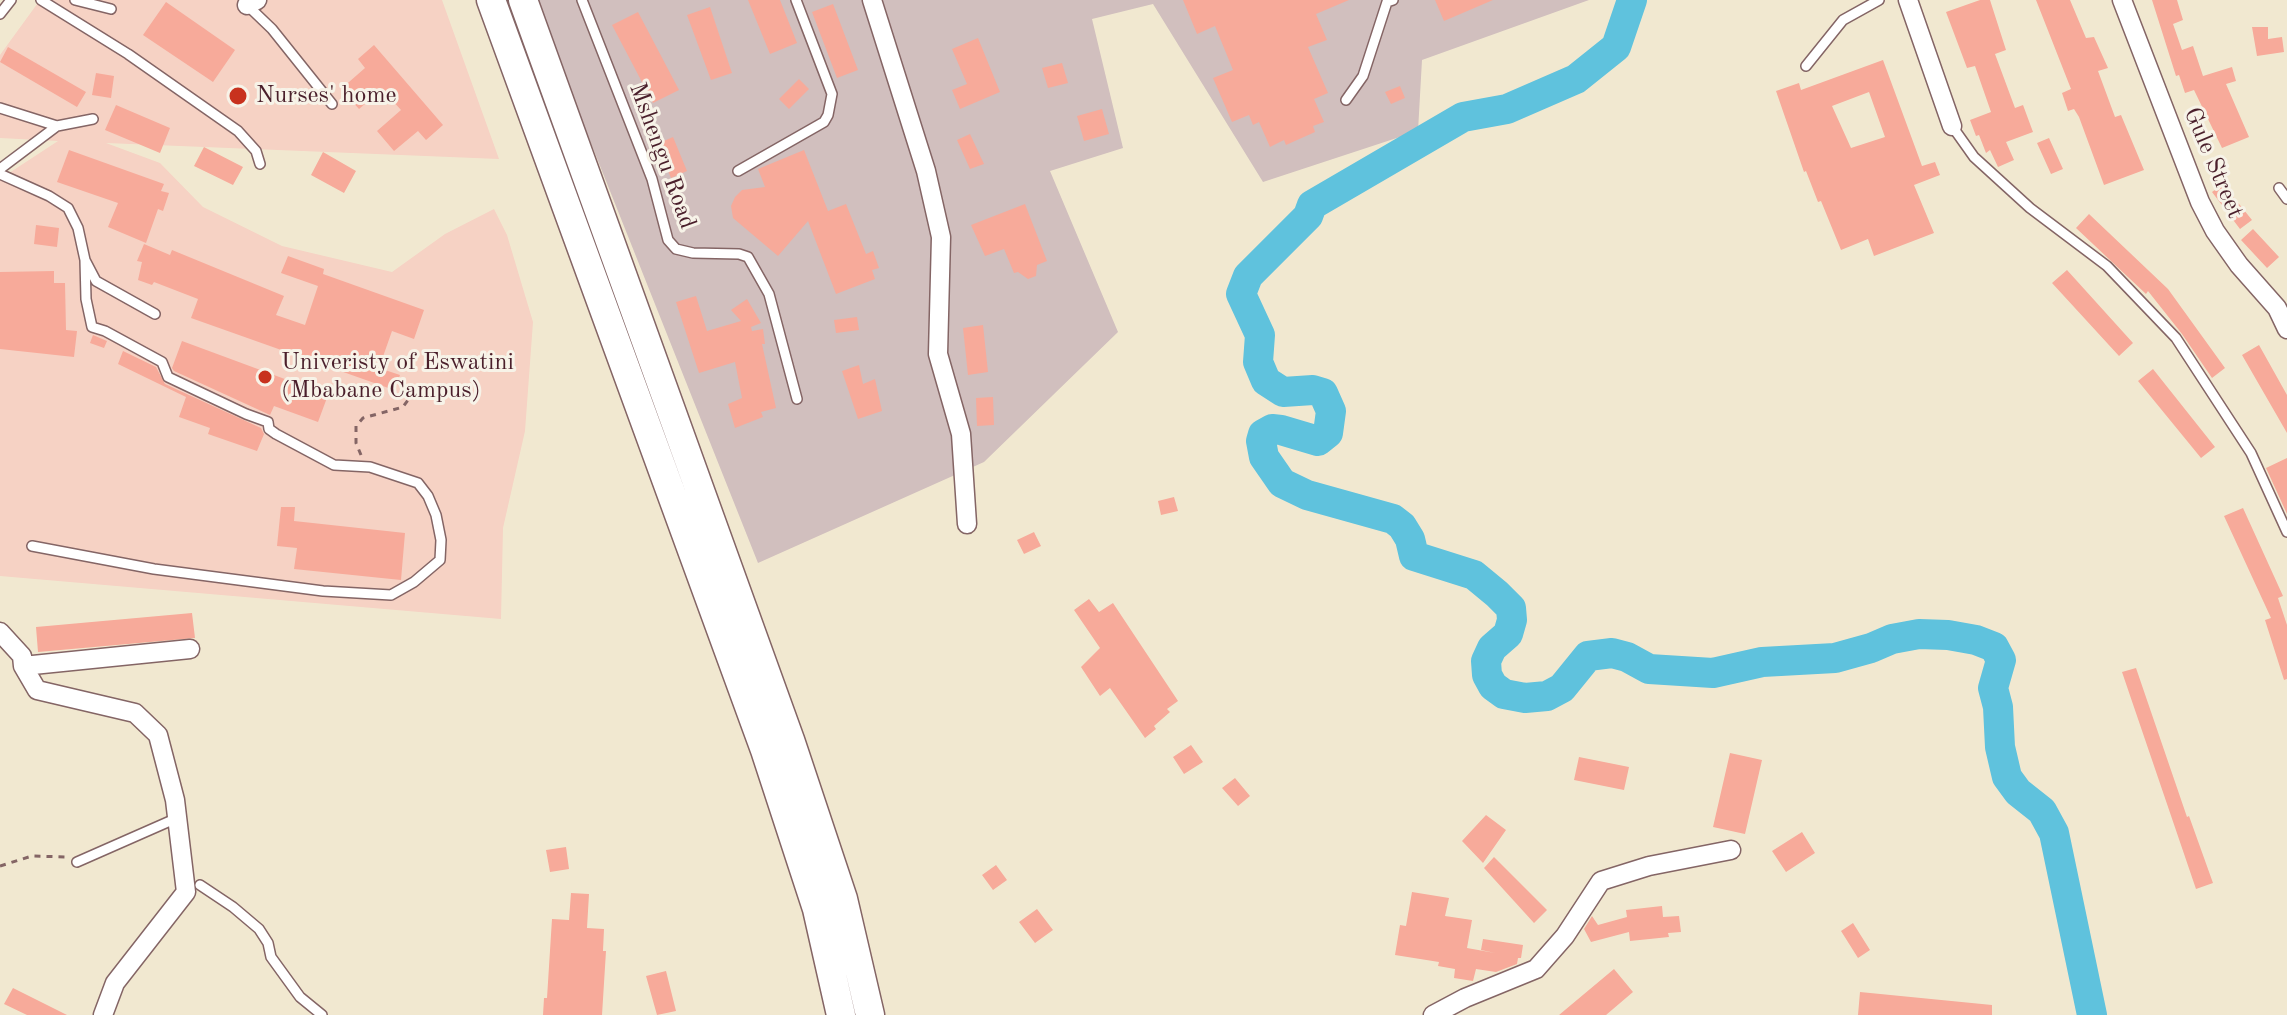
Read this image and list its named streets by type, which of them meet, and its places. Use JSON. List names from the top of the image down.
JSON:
{
  "streets": {
    "street": ["Gule Street"],
    "lane": ["Mshengu Road"]
  },
  "places": ["Nurses' home", "Univeristy of Eswatini (Mbabane Campus)"]
}
